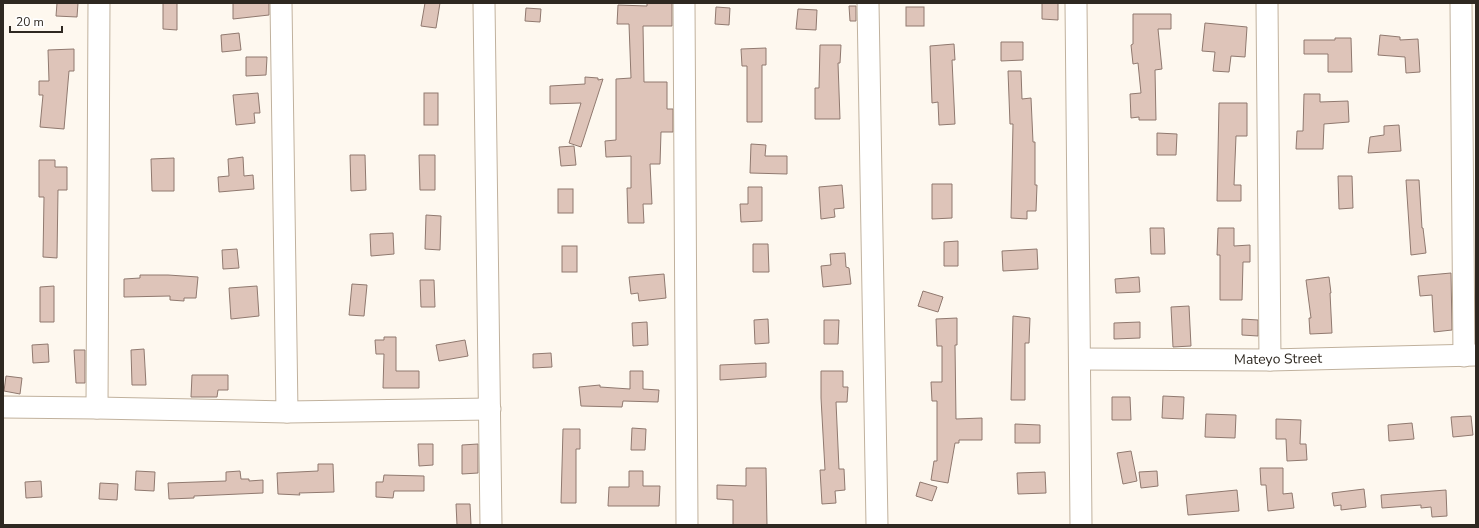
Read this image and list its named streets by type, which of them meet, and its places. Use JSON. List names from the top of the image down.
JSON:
{
  "streets": {
    "street": ["Mateyo Street"]
  },
  "scale_bar": "20 m"
}
